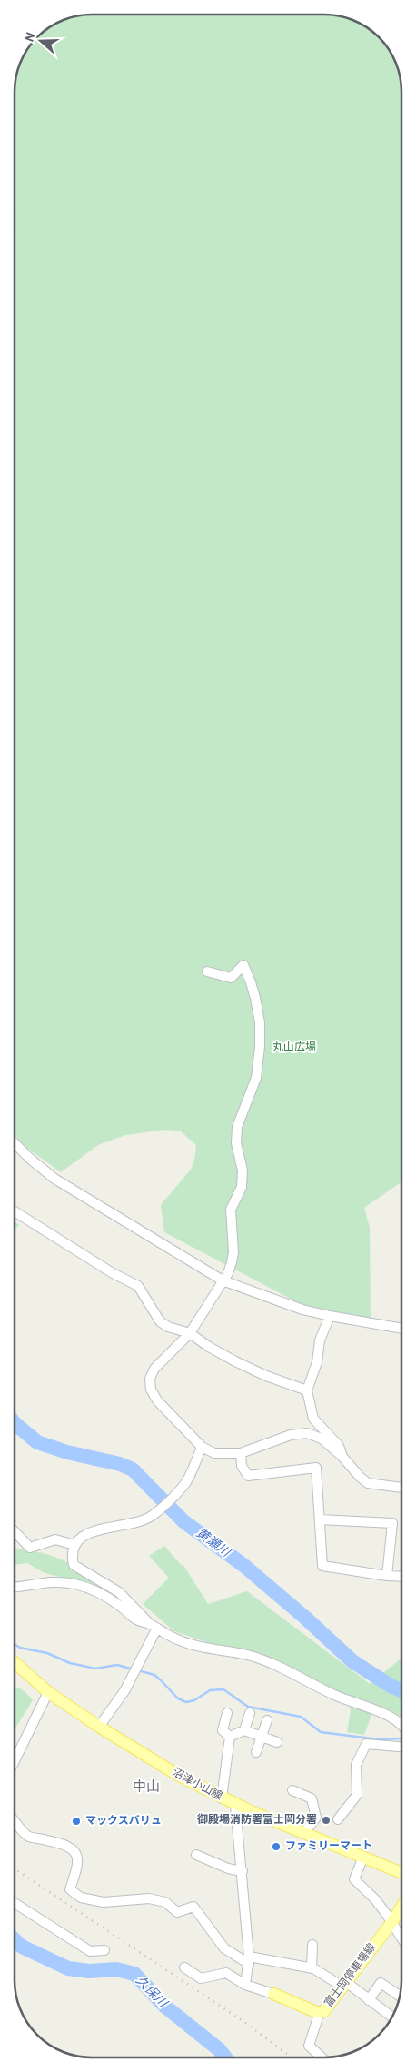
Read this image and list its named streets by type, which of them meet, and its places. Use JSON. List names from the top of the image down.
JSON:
{
  "streets": {
    "main road": ["沼津小山線", "富士岡停車場線"]
  },
  "districts": ["中山"],
  "water": ["黄瀬川", "久保川"],
  "parks": ["丸山広場"],
  "places": ["御殿場消防署富士岡分署", "マックスバリュ", "ファミリーマート"],
  "north": "left"
}
